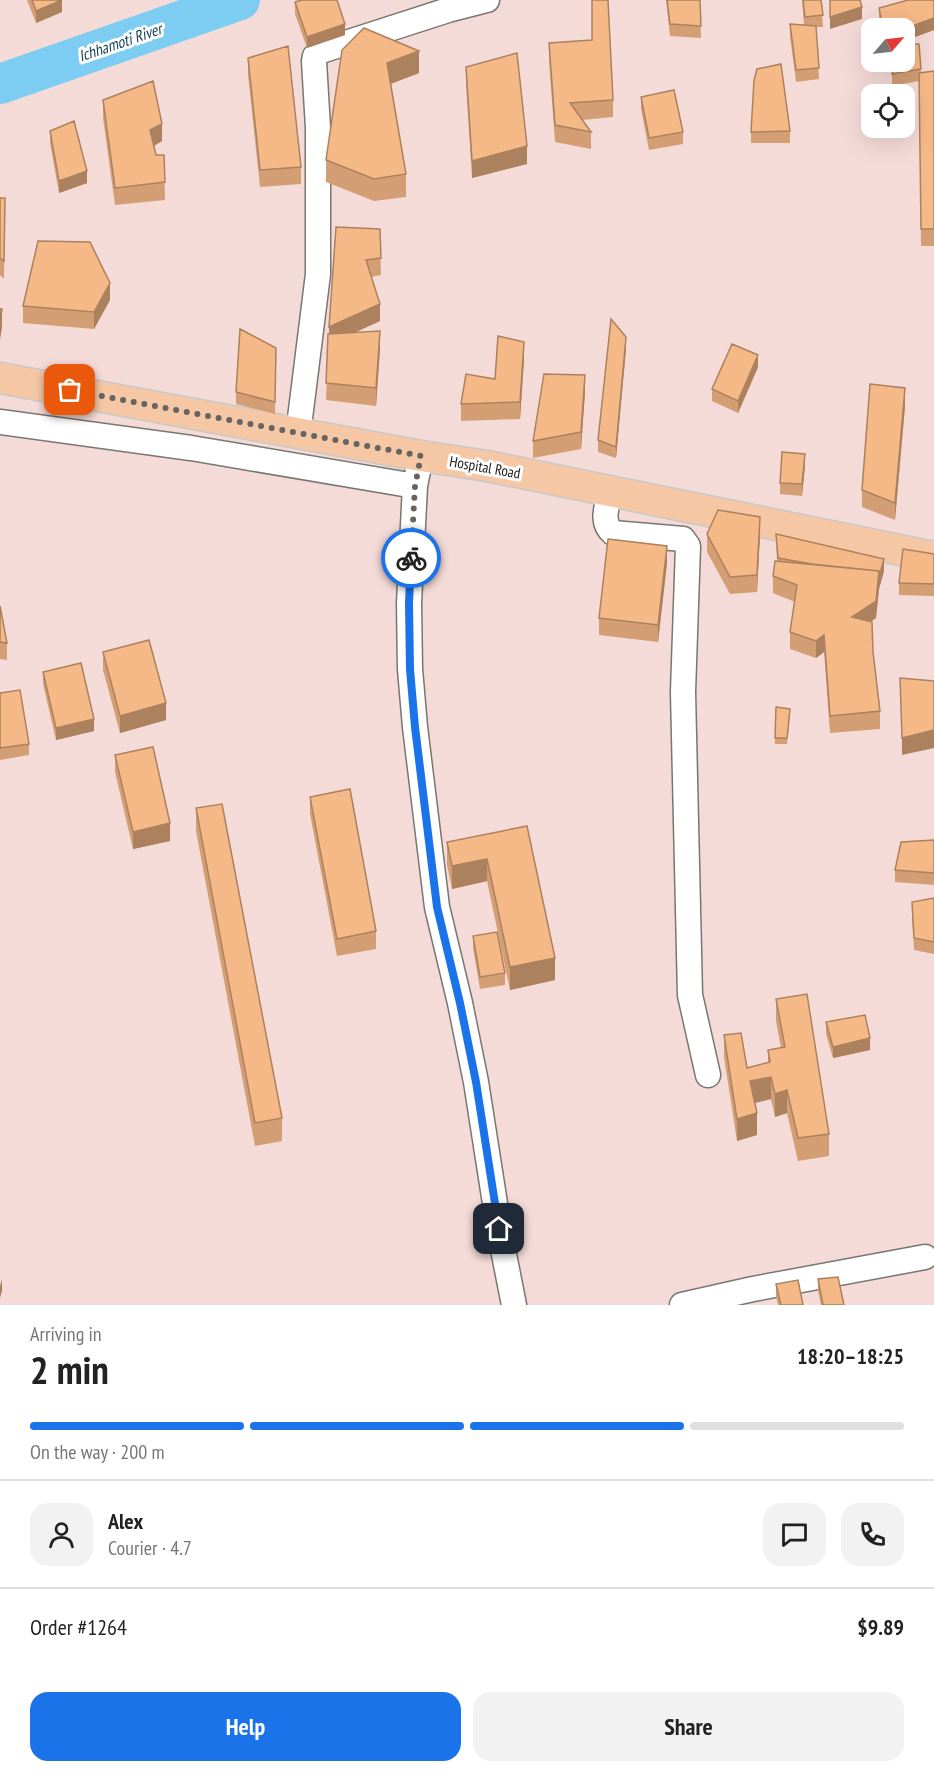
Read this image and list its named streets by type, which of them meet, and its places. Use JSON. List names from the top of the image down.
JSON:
{
  "streets": {
    "main road": ["Hospital Road"]
  },
  "water": ["Ichhamoti River"],
  "north": "top right",
  "page": {
    "heading": ["2 min", "Arriving in", "18:20–18:25"],
    "panel": [
      "Alex",
      "Courier · 4.7",
      "Order #1264",
      "$9.89"
    ],
    "bar": "On the way · 200 m",
    "buttons": ["Help", "Share"]
  }
}
